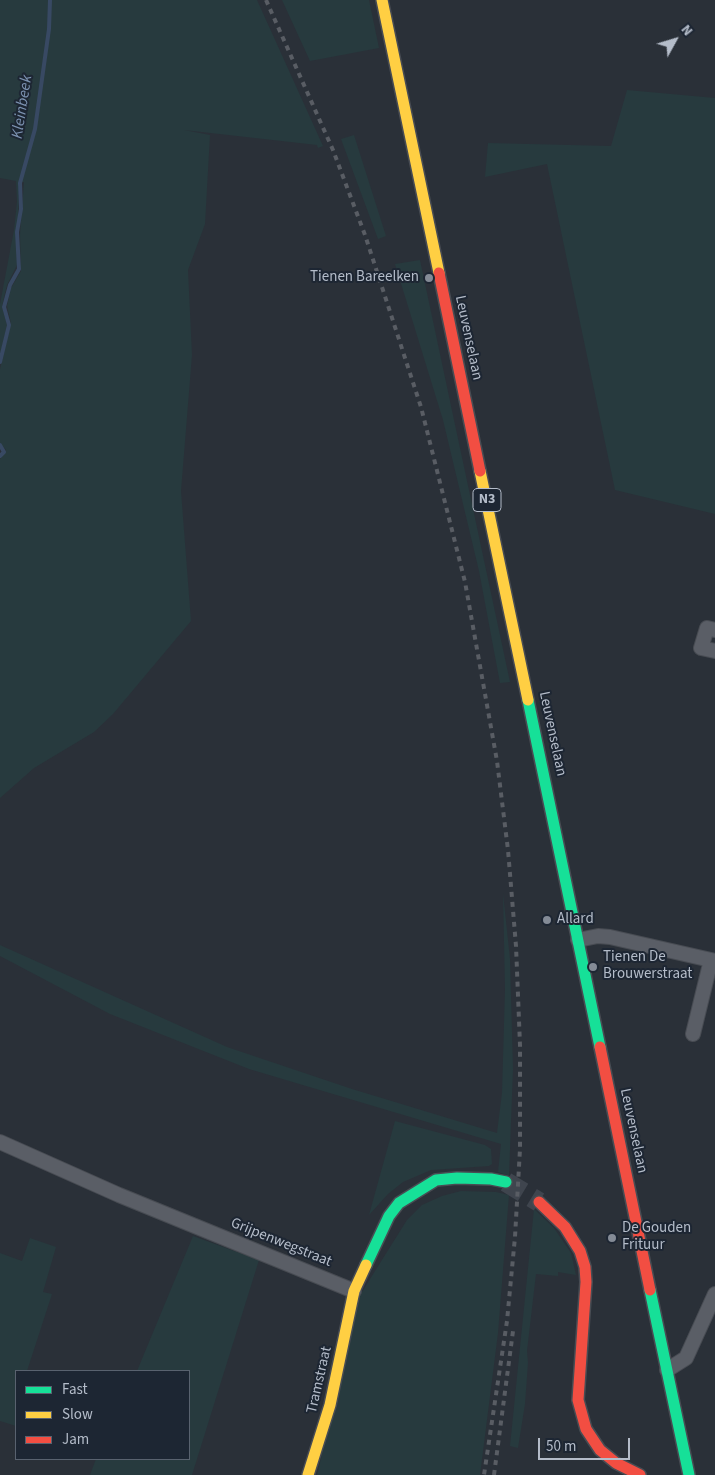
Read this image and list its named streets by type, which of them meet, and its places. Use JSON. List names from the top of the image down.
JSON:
{
  "streets": {
    "main road": ["Leuvenselaan", "N3", "Tramstraat"],
    "street": ["Grijpenwegstraat"]
  },
  "crossings": [
    ["Grijpenwegstraat", "Tramstraat"]
  ],
  "water": ["Kleinbeek"],
  "places": [
    "Tienen Bareelken",
    "Allard",
    "Tienen De Brouwerstraat",
    "De Gouden Frituur"
  ],
  "legend": ["Fast", "Slow", "Jam"],
  "scale_bar": "50 m",
  "north": "top right"
}
